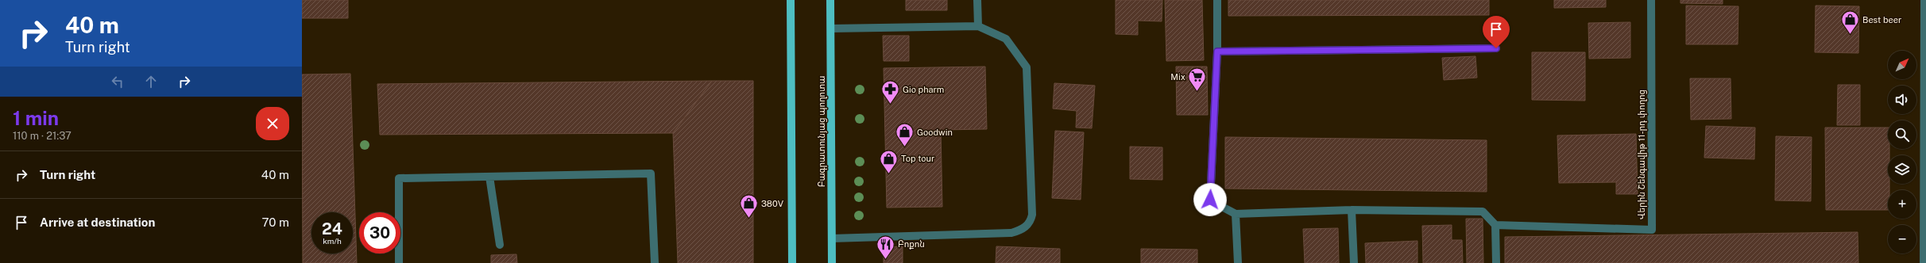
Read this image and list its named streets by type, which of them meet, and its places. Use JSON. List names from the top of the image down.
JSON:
{
  "streets": {
    "main road": ["Բագրատունյաց պողոտա"],
    "street": ["Վերին Շենգավիթ 11-րդ փողոց"]
  },
  "places": {
    "shop": [
      "Best beer",
      "Goodwin",
      "Top tour",
      "380V"
    ],
    "supermarket": ["Mix"],
    "pharmacy": ["Gio pharm"],
    "restaurant": ["Բոքոն"]
  },
  "north": "top right",
  "page": {
    "turn": ["40 m", "Turn right"],
    "map_buttons": ["+", "−"],
    "heading": ["1 min", "110 m · 21:37"],
    "list": [
      {
        "name": "Turn right",
        "value": "40 m"
      },
      {
        "name": "Arrive at destination",
        "value": "70 m"
      }
    ],
    "speed": "24 km/h",
    "limit": "30"
  }
}
